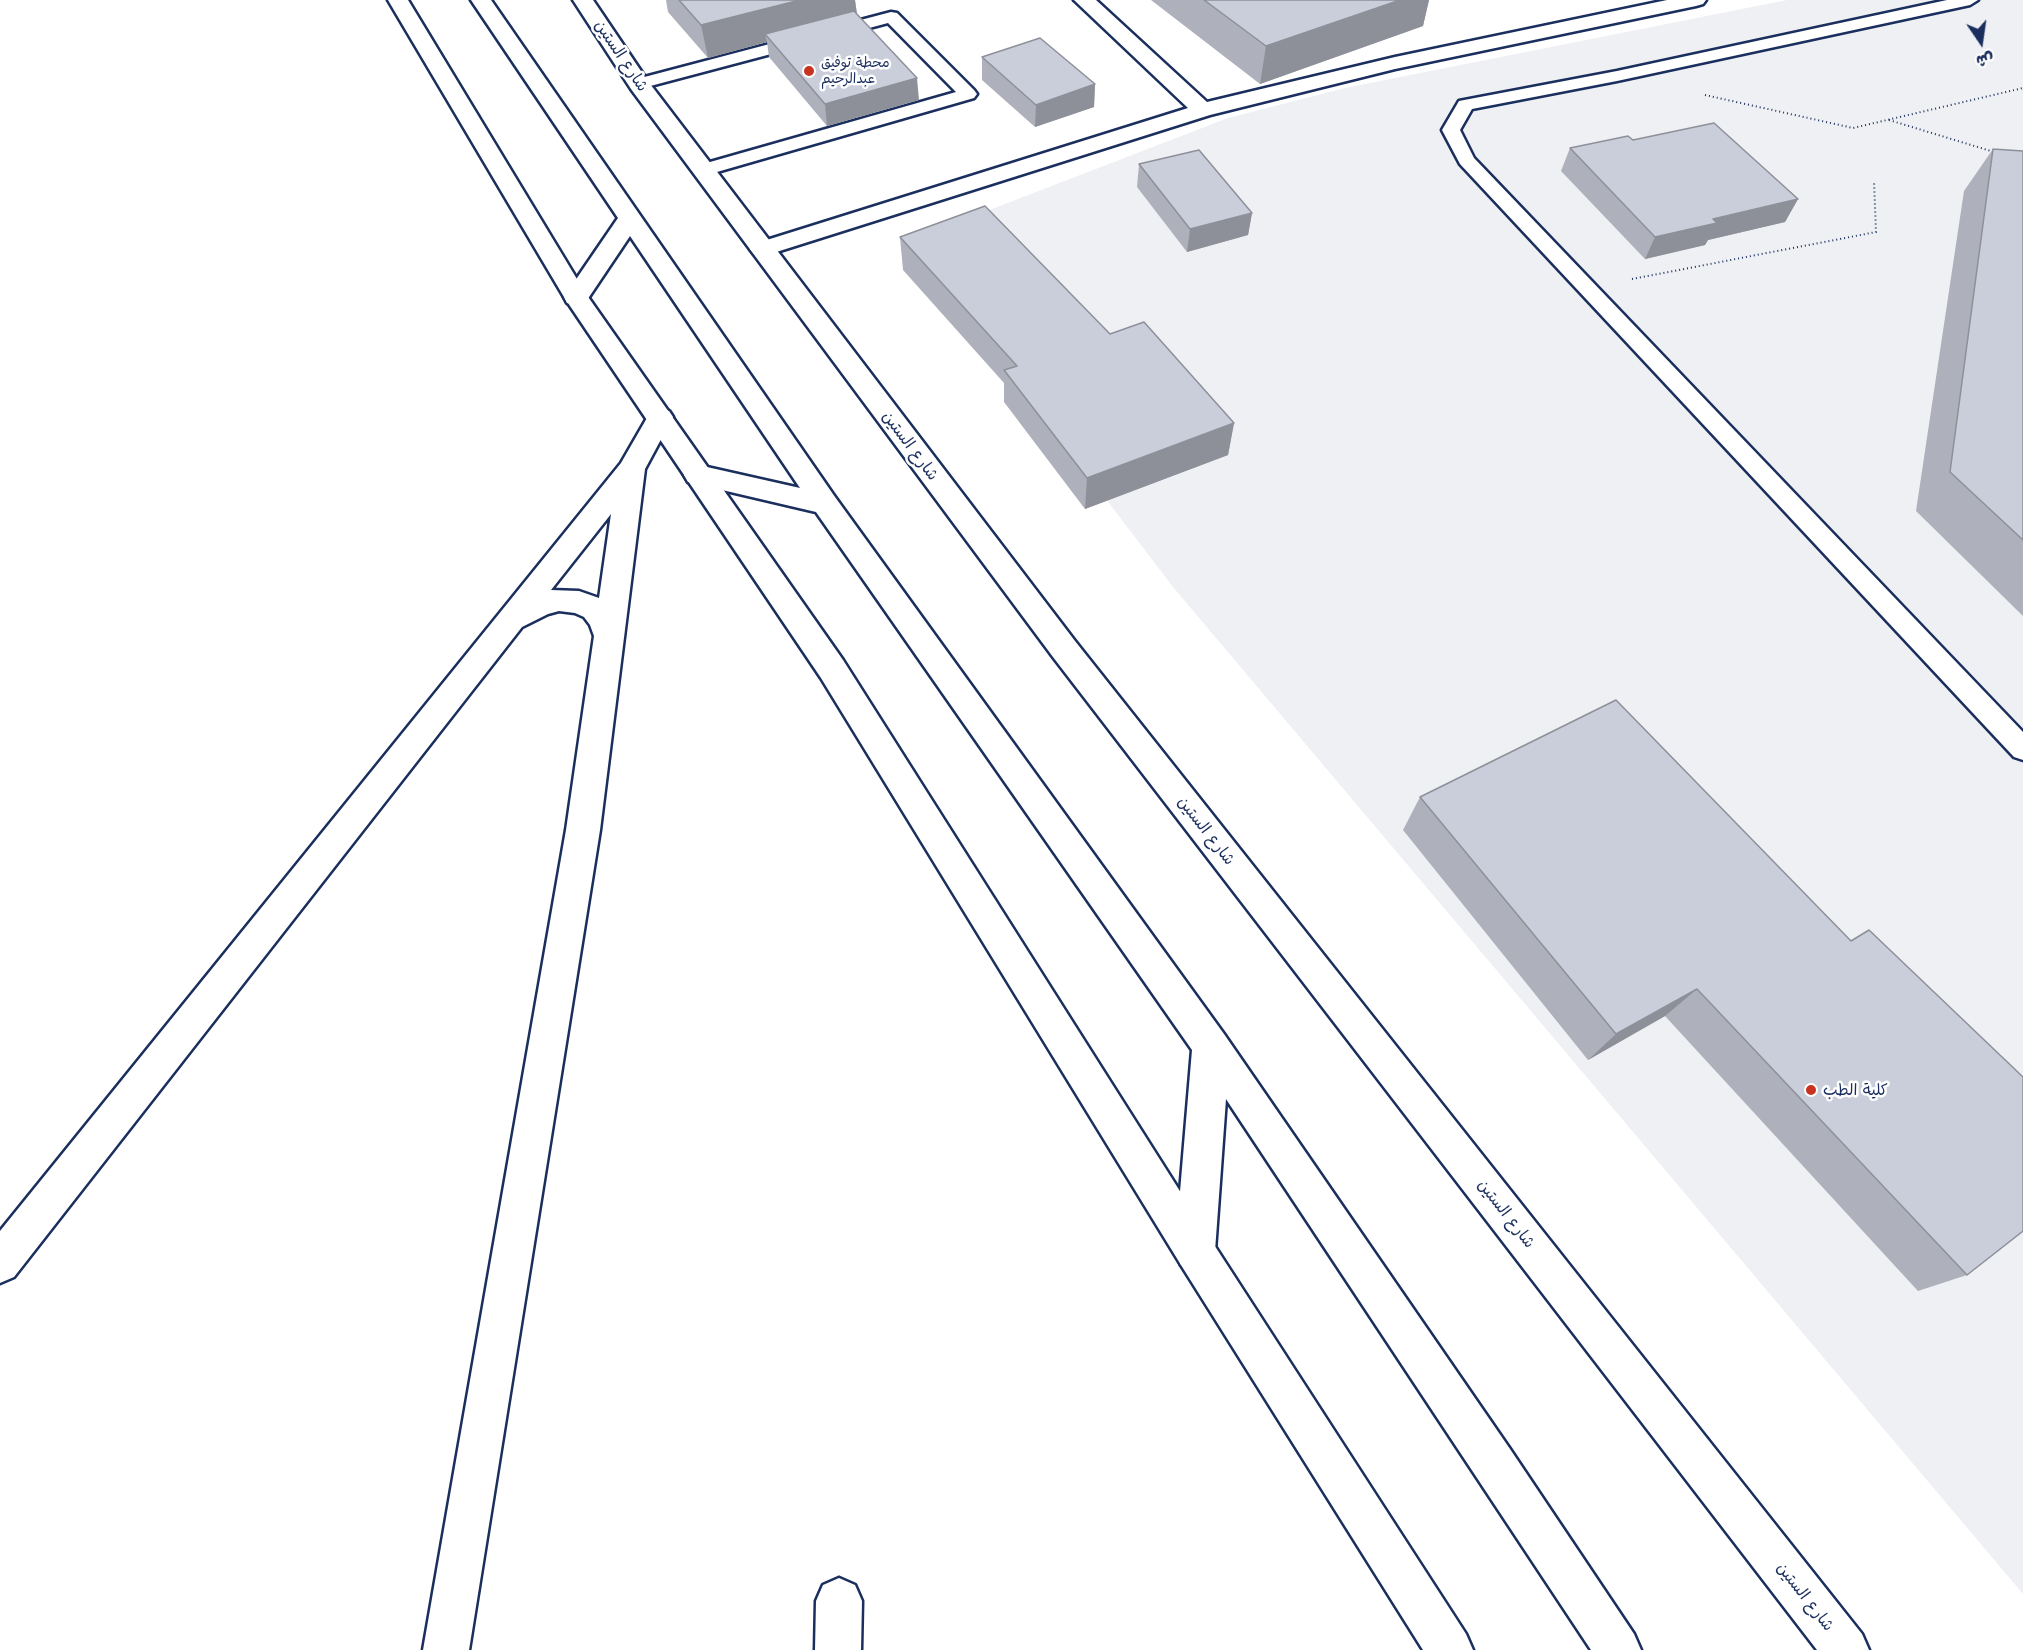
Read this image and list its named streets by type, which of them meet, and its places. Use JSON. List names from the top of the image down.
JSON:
{
  "streets": {
    "main road": ["شارع الستين"]
  },
  "places": ["محطة توفيق عبدالرحيم", "كلية الطب"],
  "north": "bottom"
}
